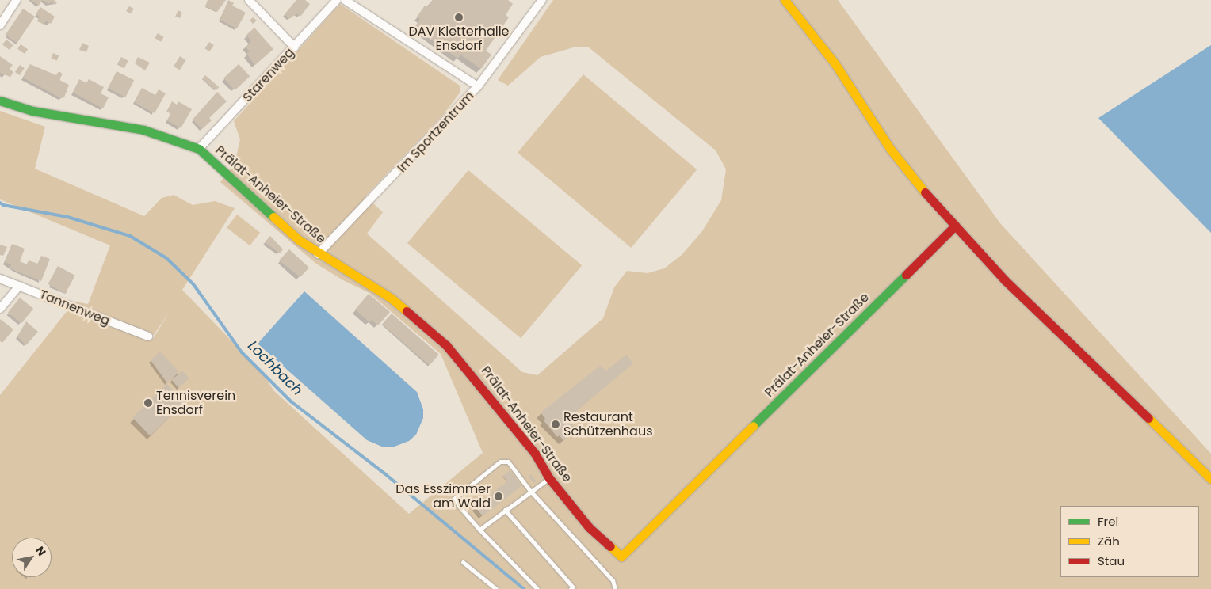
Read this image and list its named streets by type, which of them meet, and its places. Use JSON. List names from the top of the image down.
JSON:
{
  "streets": {
    "street": [
      "Starenweg",
      "Im Sportzentrum",
      "Prälat-Anheier-Straße",
      "Tannenweg"
    ]
  },
  "crossings": [
    ["Starenweg", "Prälat-Anheier-Straße"],
    ["Im Sportzentrum", "Prälat-Anheier-Straße"]
  ],
  "water": ["Lochbach"],
  "places": [
    "DAV Kletterhalle Ensdorf",
    "Tennisverein Ensdorf",
    "Restaurant Schützenhaus",
    "Das Esszimmer am Wald"
  ],
  "legend": ["Frei", "Zäh", "Stau"],
  "north": "top right"
}
